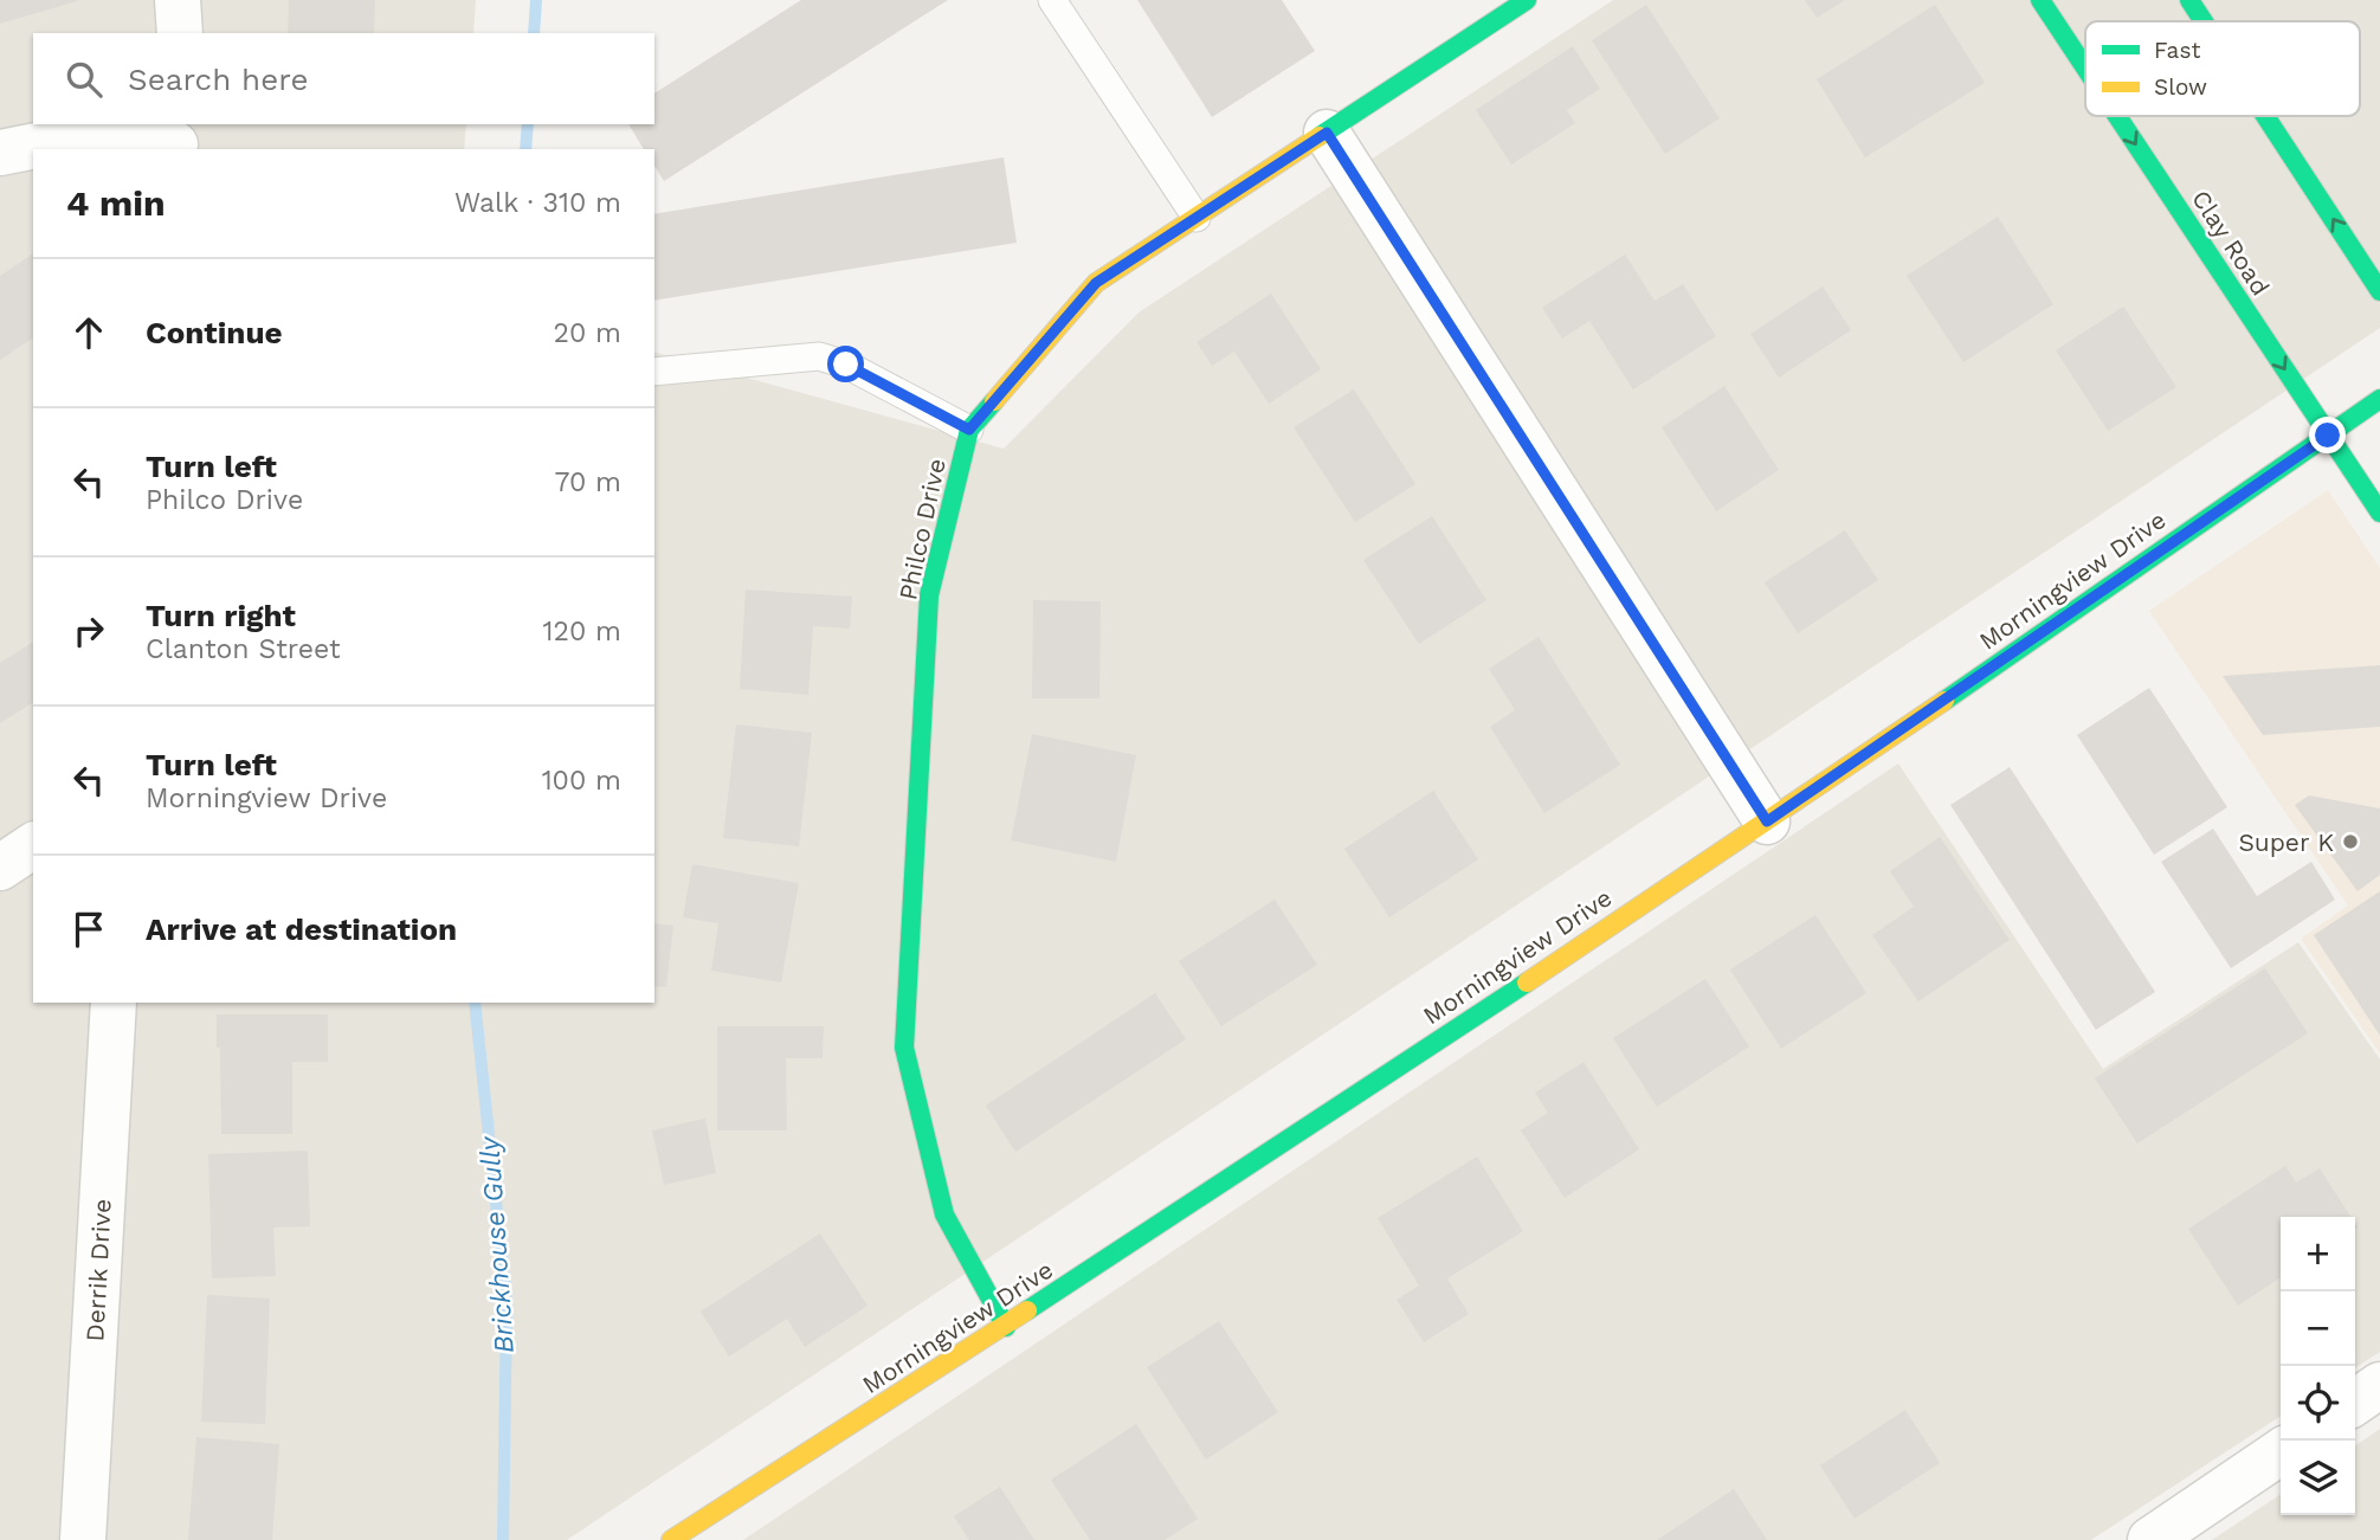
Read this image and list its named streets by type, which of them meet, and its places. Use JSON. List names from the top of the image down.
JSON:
{
  "streets": {
    "street": [
      "Clay Road",
      "Philco Drive",
      "Morningview Drive",
      "Derrik Drive"
    ]
  },
  "crossings": [
    ["Clay Road", "Morningview Drive"],
    ["Philco Drive", "Morningview Drive"]
  ],
  "water": ["Brickhouse Gully"],
  "places": ["Super K"],
  "legend": ["Fast", "Slow"],
  "page": {
    "search": "Search here",
    "heading": ["4 min", "Walk · 310 m"],
    "list": [
      ["Continue", "20 m"],
      ["Turn left", "Philco Drive", "70 m"],
      ["Turn right", "Clanton Street", "120 m"],
      ["Turn left", "Morningview Drive", "100 m"],
      "Arrive at destination"
    ],
    "map_buttons": ["+", "−"]
  }
}
